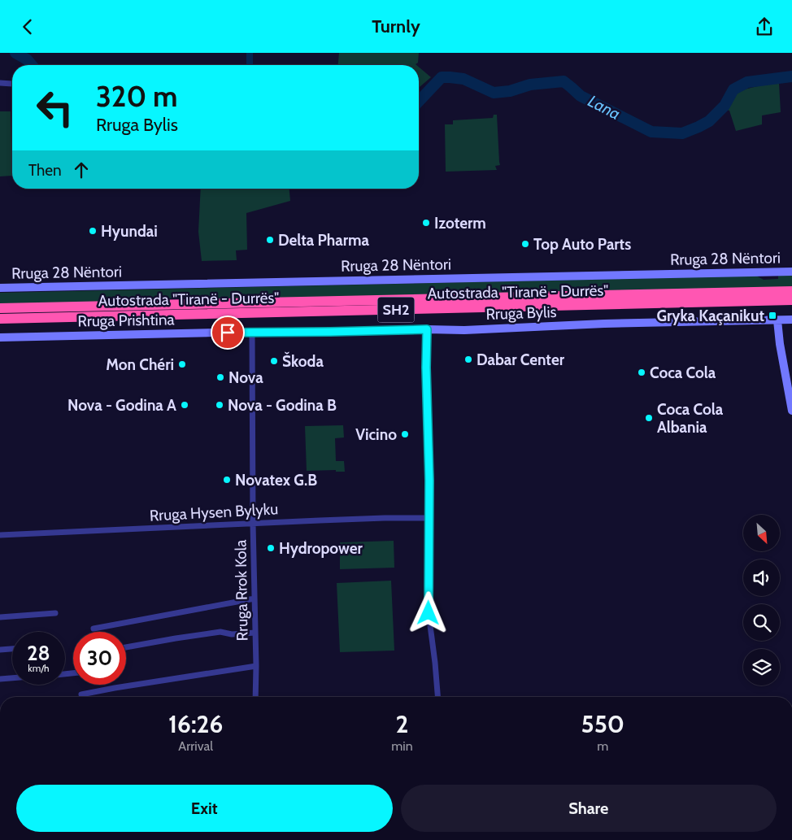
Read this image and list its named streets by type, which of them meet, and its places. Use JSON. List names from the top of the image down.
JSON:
{
  "streets": {
    "highway": ["Autostrada \"Tiranë - Durrës\"", "SH2"],
    "main road": ["Rruga 28 Nëntori", "Rruga Bylis", "Rruga Prishtina"],
    "street": ["Rruga Hysen Bylyku", "Rruga Rrok Kola"]
  },
  "crossings": [
    ["Rruga Bylis", "Rruga Prishtina"],
    ["Rruga Bylis", "Rruga Rrok Kola"],
    ["Rruga Prishtina", "Rruga Rrok Kola"],
    ["Rruga Hysen Bylyku", "Rruga Rrok Kola"]
  ],
  "water": ["Lana"],
  "places": {
    "other": [
      "Izoterm",
      "Hyundai",
      "Delta Pharma",
      "Top Auto Parts",
      "Dabar Center",
      "Škoda",
      "Mon Chéri",
      "Coca Cola",
      "Nova",
      "Nova - Godina A",
      "Nova - Godina B",
      "Coca Cola Albania",
      "Vicino",
      "Novatex G.B",
      "Hydropower"
    ],
    "transit": ["Gryka Kaçanikut"]
  },
  "north": "bottom right",
  "page": {
    "header": "Turnly",
    "turn": ["320 m", "Rruga Bylis"],
    "then": "Then",
    "speed": "28 km/h",
    "limit": "30",
    "eta": [
      "16:26",
      "Arrival",
      "2",
      "min",
      "550",
      "m"
    ],
    "buttons": ["Exit", "Share"]
  }
}
